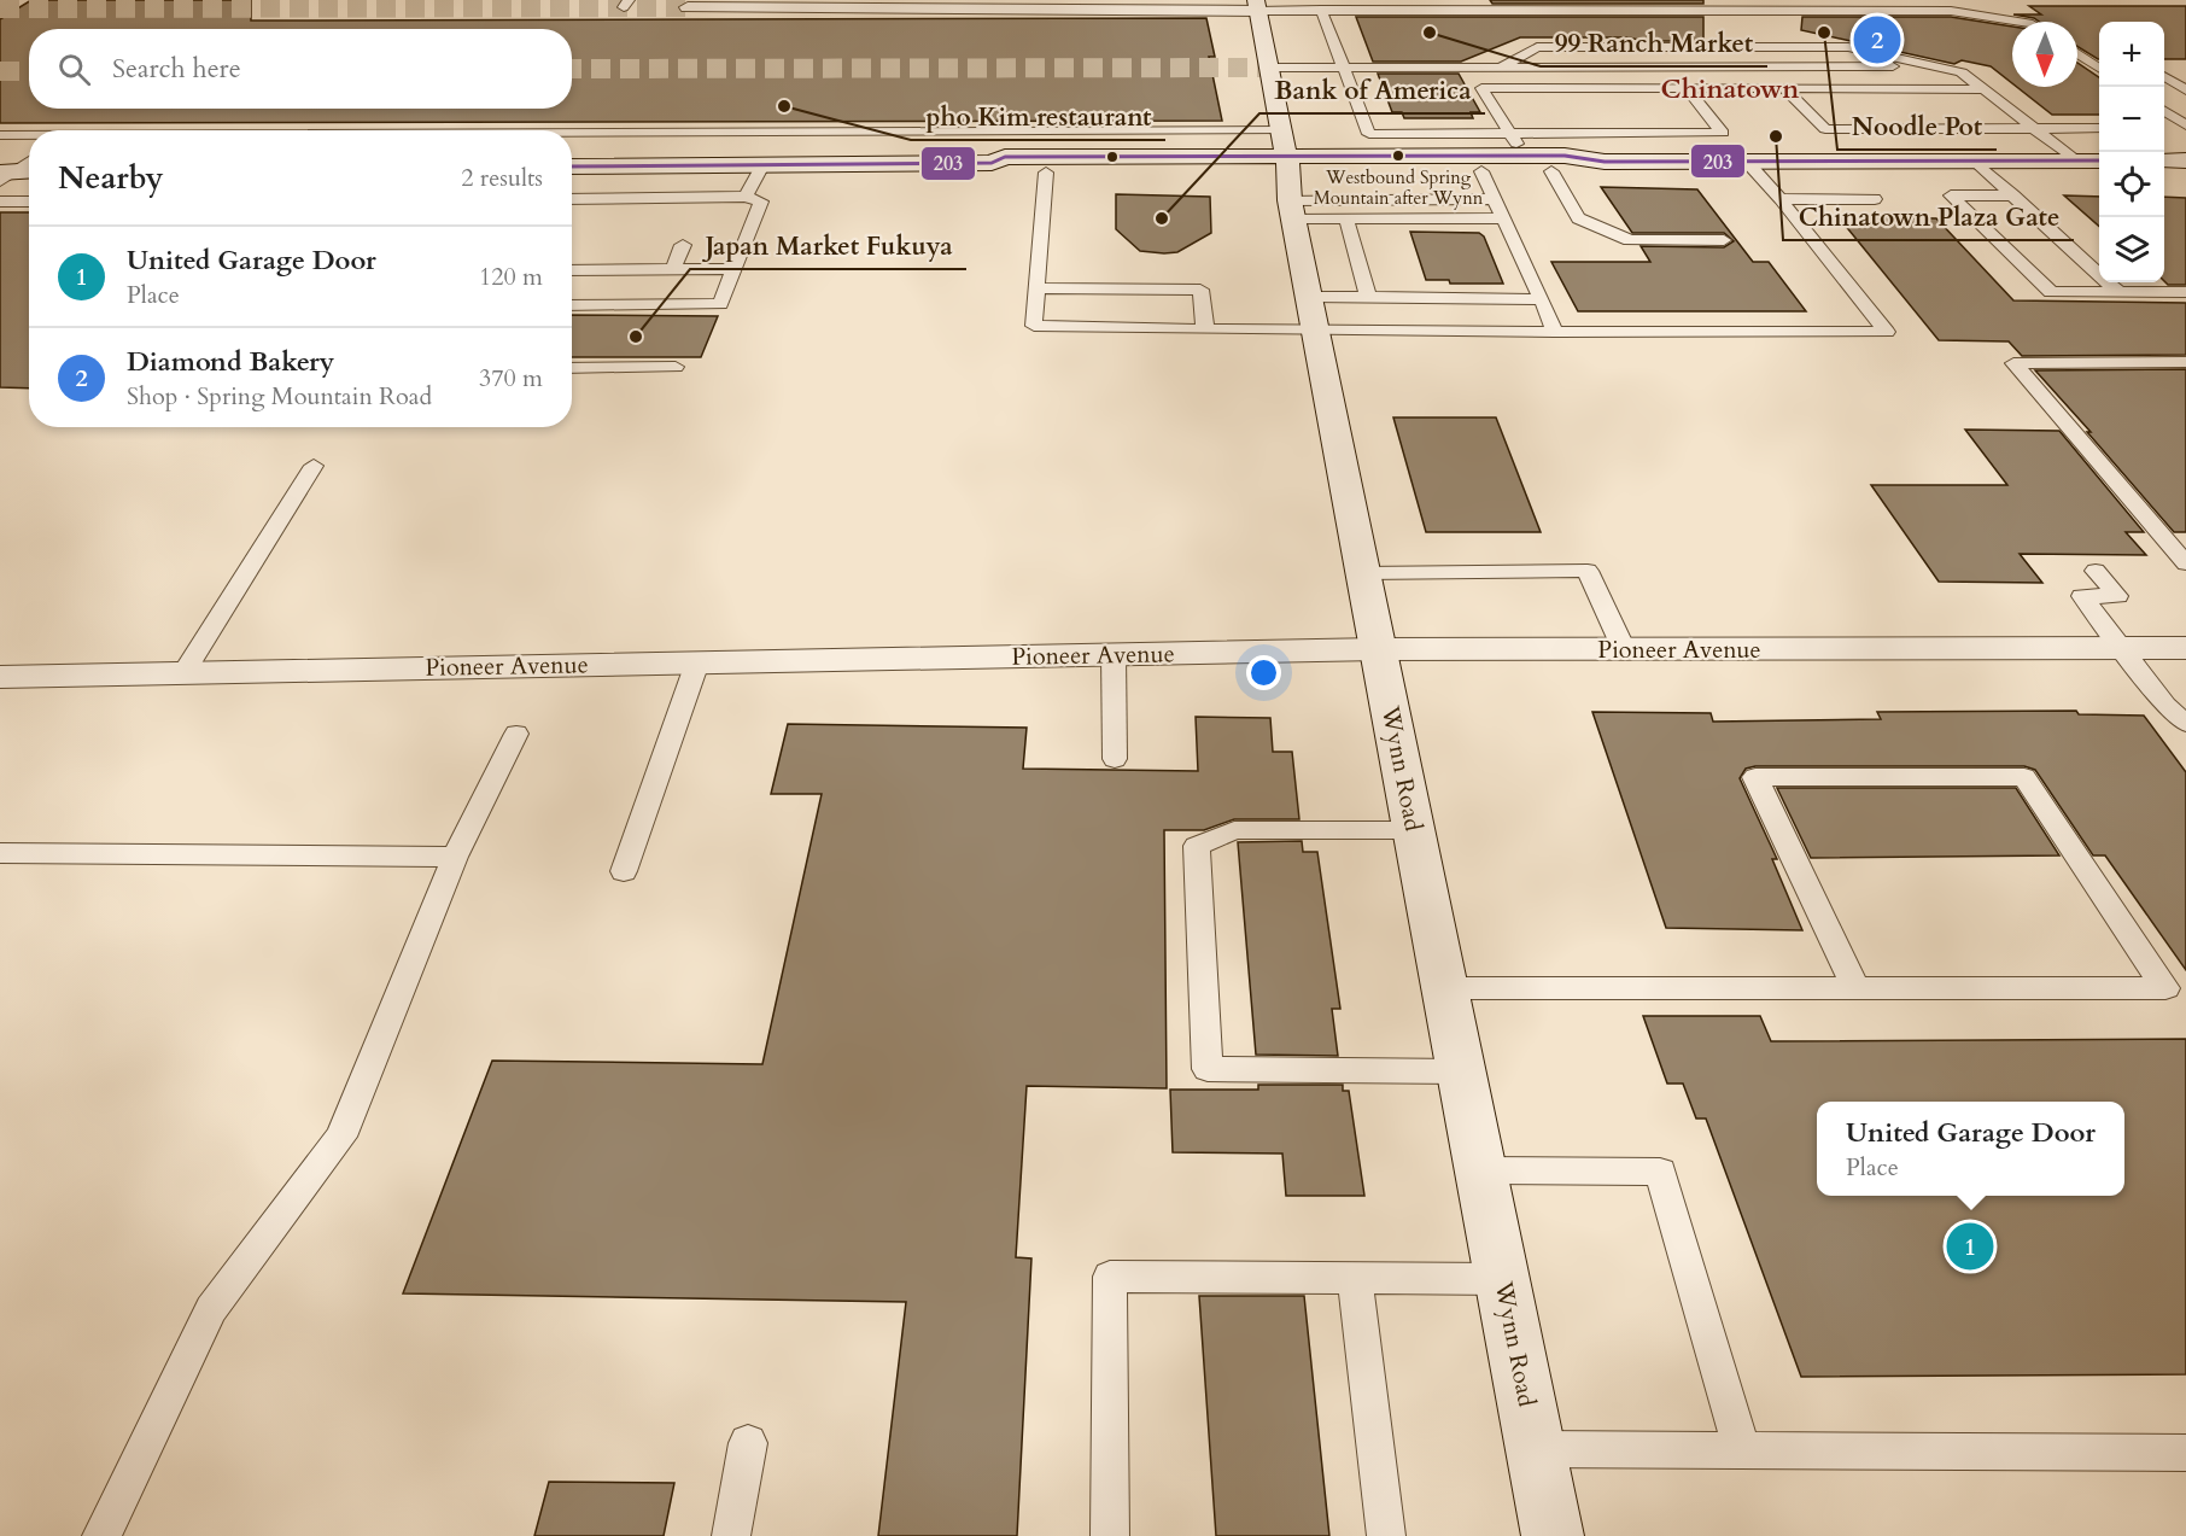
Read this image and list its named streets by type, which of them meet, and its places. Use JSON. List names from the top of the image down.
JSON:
{
  "streets": {
    "street": ["Pioneer Avenue", "Wynn Road"]
  },
  "crossings": [
    ["Pioneer Avenue", "Wynn Road"]
  ],
  "districts": ["Chinatown"],
  "places": [
    "99 Ranch Market",
    "Noodle Pot",
    "pho Kim restaurant",
    "Chinatown Plaza Gate",
    "Westbound Spring Mountain after Wynn",
    "Bank of America",
    "Japan Market Fukuya"
  ],
  "lines": ["transit line 203"],
  "north": "bottom",
  "page": {
    "pins": ["2", "1"],
    "map_buttons": ["+", "−"],
    "search": "Search here",
    "heading": ["Nearby", "2 results"],
    "list": [
      {
        "mark": "1",
        "name": "United Garage Door",
        "note": "Place",
        "value": "120 m"
      },
      {
        "mark": "2",
        "name": "Diamond Bakery",
        "note": "Shop · Spring Mountain Road",
        "value": "370 m"
      }
    ],
    "popup": ["United Garage Door", "Place"]
  }
}
